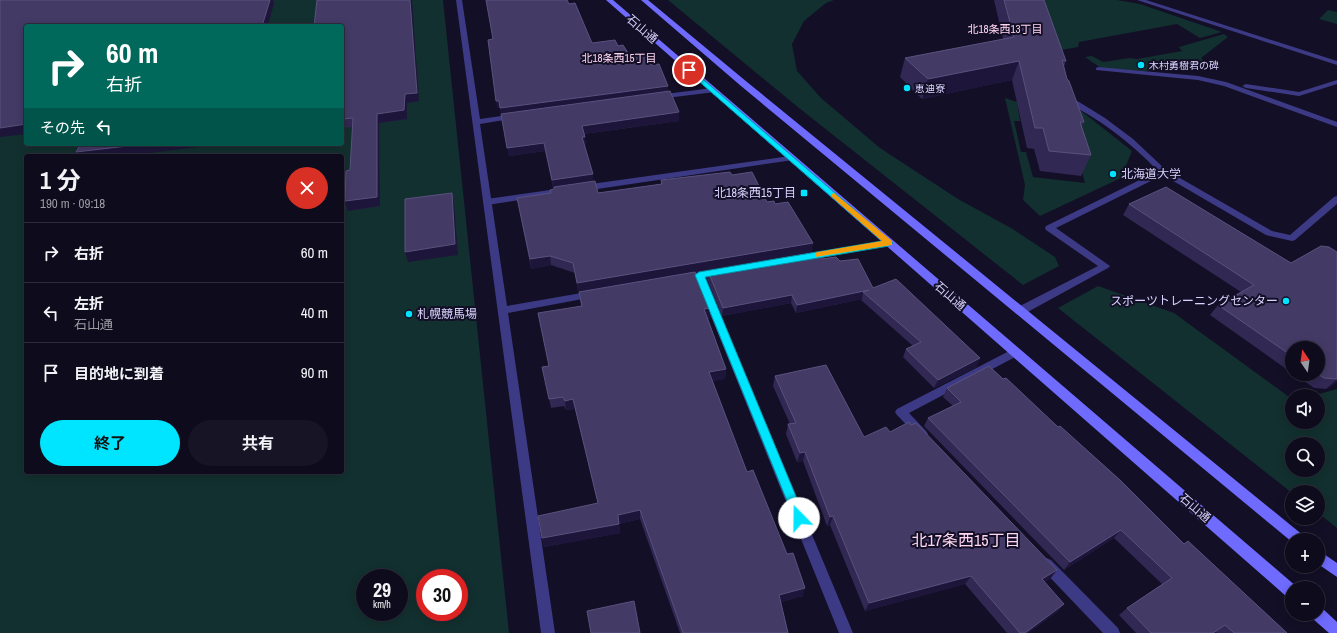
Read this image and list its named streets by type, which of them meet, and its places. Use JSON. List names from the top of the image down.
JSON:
{
  "streets": {
    "main road": ["石山通"]
  },
  "districts": ["北18条西13丁目", "北18条西15丁目", "北17条西15丁目"],
  "places": {
    "other": [
      "木村勇樹君の碑",
      "恵迪寮",
      "北海道大学",
      "スポーツトレーニングセンター",
      "札幌競馬場"
    ],
    "transit": ["北18条西15丁目"]
  },
  "north": "top",
  "page": {
    "turn": ["60 m", "右折"],
    "then": "その先",
    "heading": ["1 分", "190 m · 09:18"],
    "list": [
      {
        "name": "右折",
        "value": "60 m"
      },
      {
        "name": "左折",
        "note": "石山通",
        "value": "40 m"
      },
      {
        "name": "目的地に到着",
        "value": "90 m"
      }
    ],
    "map_buttons": ["+", "−"],
    "buttons": ["終了", "共有"],
    "speed": "29 km/h",
    "limit": "30"
  }
}
